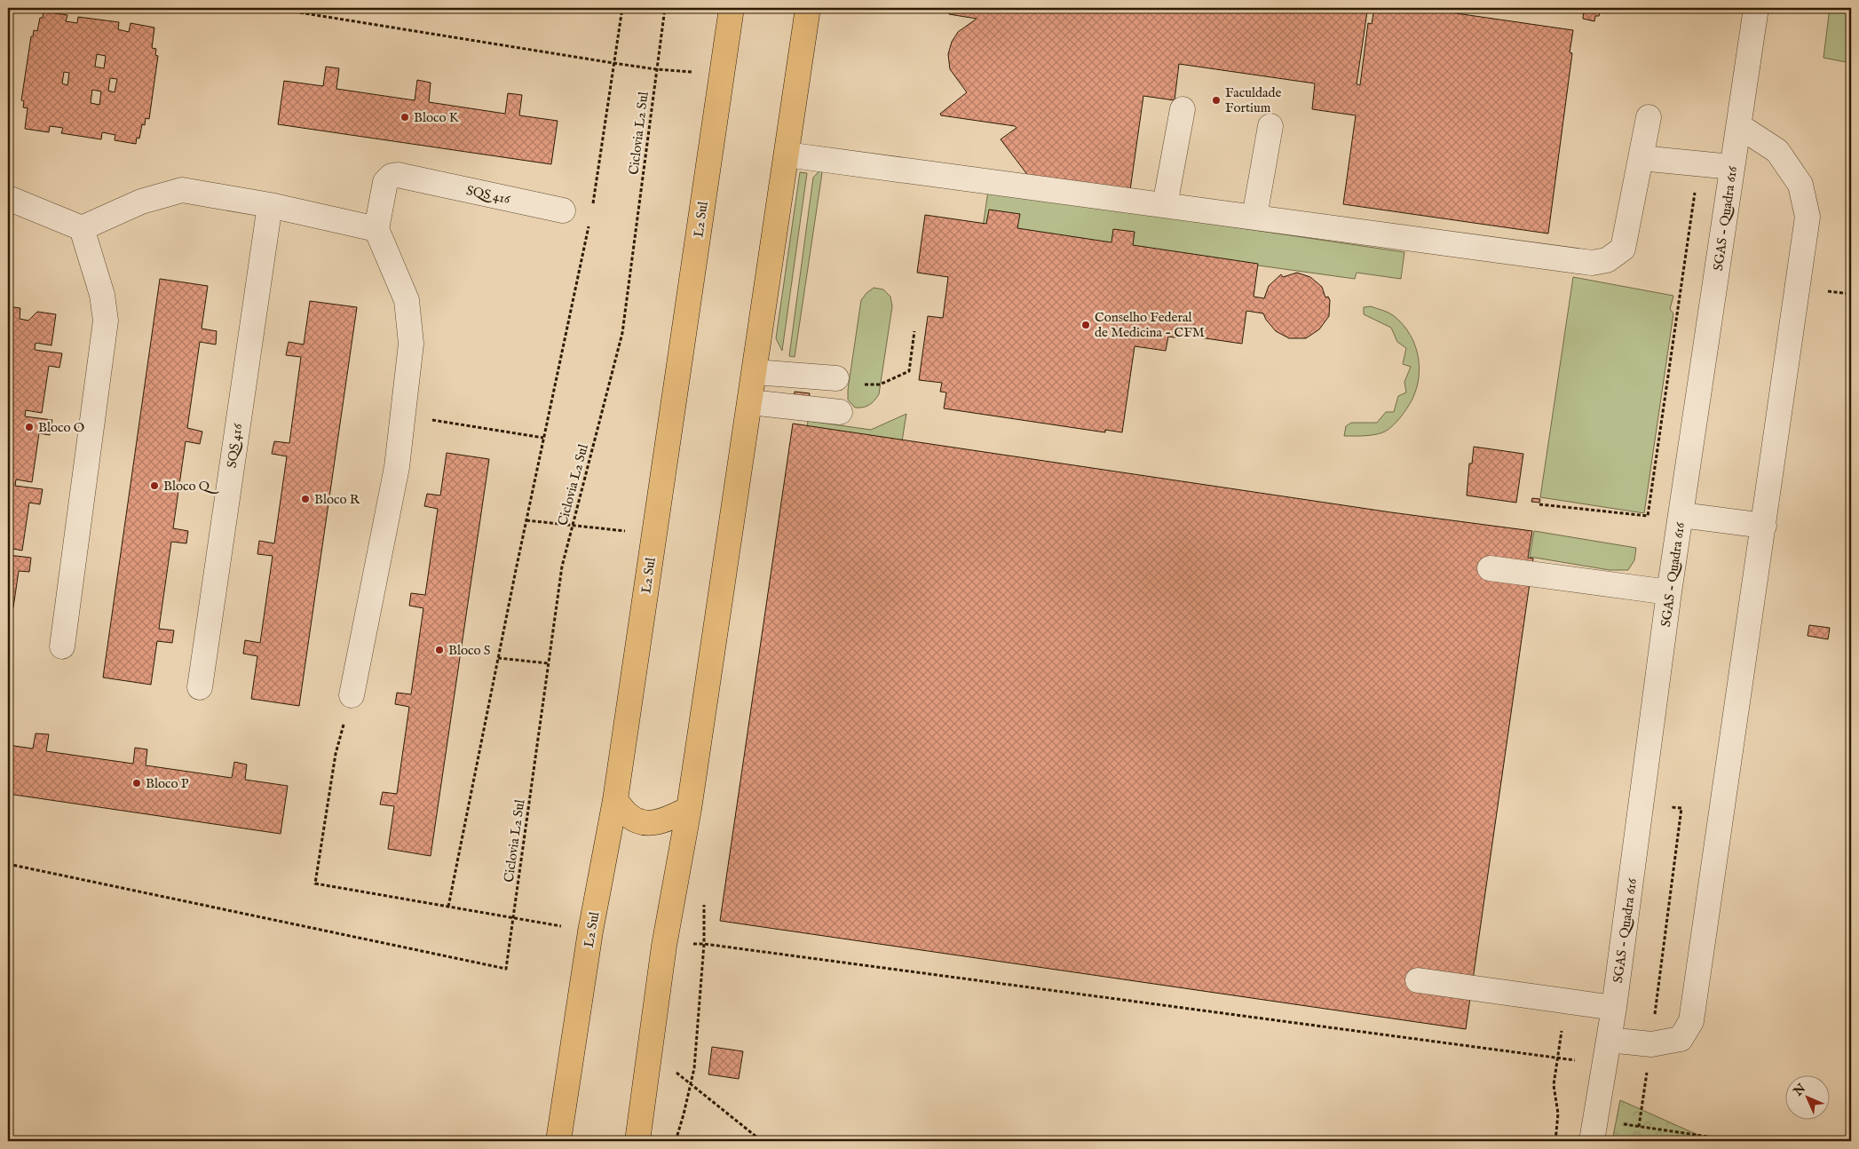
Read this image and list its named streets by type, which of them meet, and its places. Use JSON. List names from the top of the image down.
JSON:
{
  "streets": {
    "main road": ["L2 Sul"],
    "street": ["SQS 416", "SGAS - Quadra 616"],
    "path": ["Ciclovia L2 Sul"]
  },
  "places": [
    "Faculdade Fortium",
    "Bloco K",
    "Conselho Federal de Medicina - CFM",
    "Bloco O",
    "Bloco Q",
    "Bloco R",
    "Bloco S",
    "Bloco P"
  ],
  "north": "top left"
}
